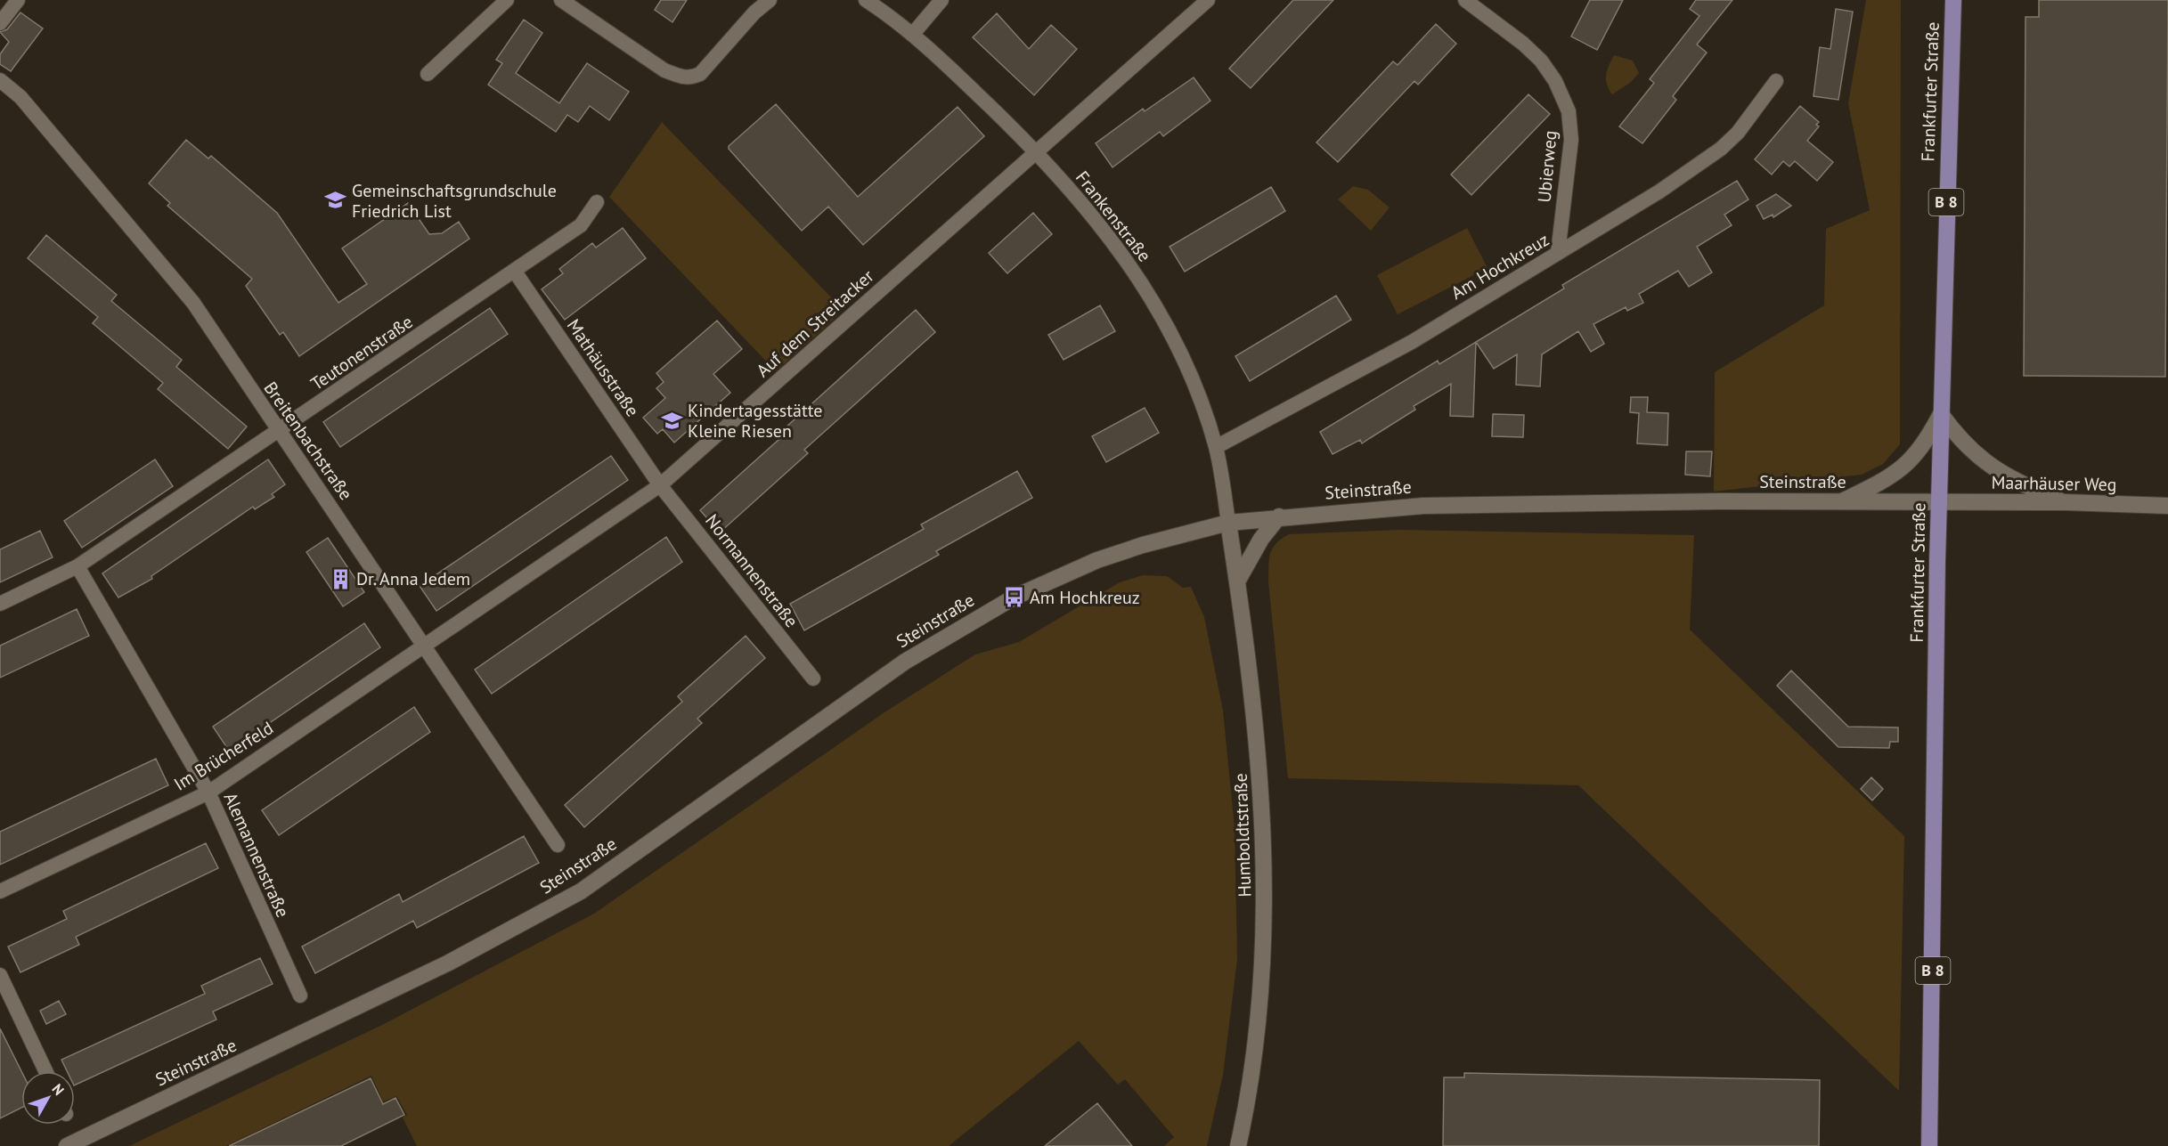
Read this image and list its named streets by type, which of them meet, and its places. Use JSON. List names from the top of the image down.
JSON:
{
  "streets": {
    "main road": [
      "Frankfurter Straße",
      "B 8",
      "Steinstraße",
      "Maarhäuser Weg",
      "Humboldtstraße"
    ],
    "street": [
      "Ubierweg",
      "Frankenstraße",
      "Am Hochkreuz",
      "Auf dem Streitacker",
      "Teutonenstraße",
      "Mathäusstraße",
      "Breitenbachstraße",
      "Normannenstraße",
      "Im Brücherfeld",
      "Alemannenstraße"
    ]
  },
  "crossings": [
    ["Frankfurter Straße", "Steinstraße"],
    ["Frankfurter Straße", "Maarhäuser Weg"],
    ["Ubierweg", "Am Hochkreuz"],
    ["Frankenstraße", "Am Hochkreuz"],
    ["Frankenstraße", "Auf dem Streitacker"],
    ["Frankenstraße", "Steinstraße"],
    ["Frankenstraße", "Humboldtstraße"],
    ["Auf dem Streitacker", "Mathäusstraße"],
    ["Auf dem Streitacker", "Breitenbachstraße"],
    ["Auf dem Streitacker", "Normannenstraße"],
    ["Auf dem Streitacker", "Im Brücherfeld"],
    ["Teutonenstraße", "Mathäusstraße"],
    ["Teutonenstraße", "Breitenbachstraße"],
    ["Teutonenstraße", "Alemannenstraße"],
    ["Mathäusstraße", "Normannenstraße"],
    ["Breitenbachstraße", "Im Brücherfeld"],
    ["Steinstraße", "Maarhäuser Weg"],
    ["Steinstraße", "Humboldtstraße"],
    ["Im Brücherfeld", "Alemannenstraße"]
  ],
  "places": {
    "school or university": ["Gemeinschaftsgrundschule Friedrich List", "Kindertagesstätte Kleine Riesen"],
    "building": ["Dr. Anna Jedem"],
    "bus stop": ["Am Hochkreuz"]
  },
  "north": "top right"
}
